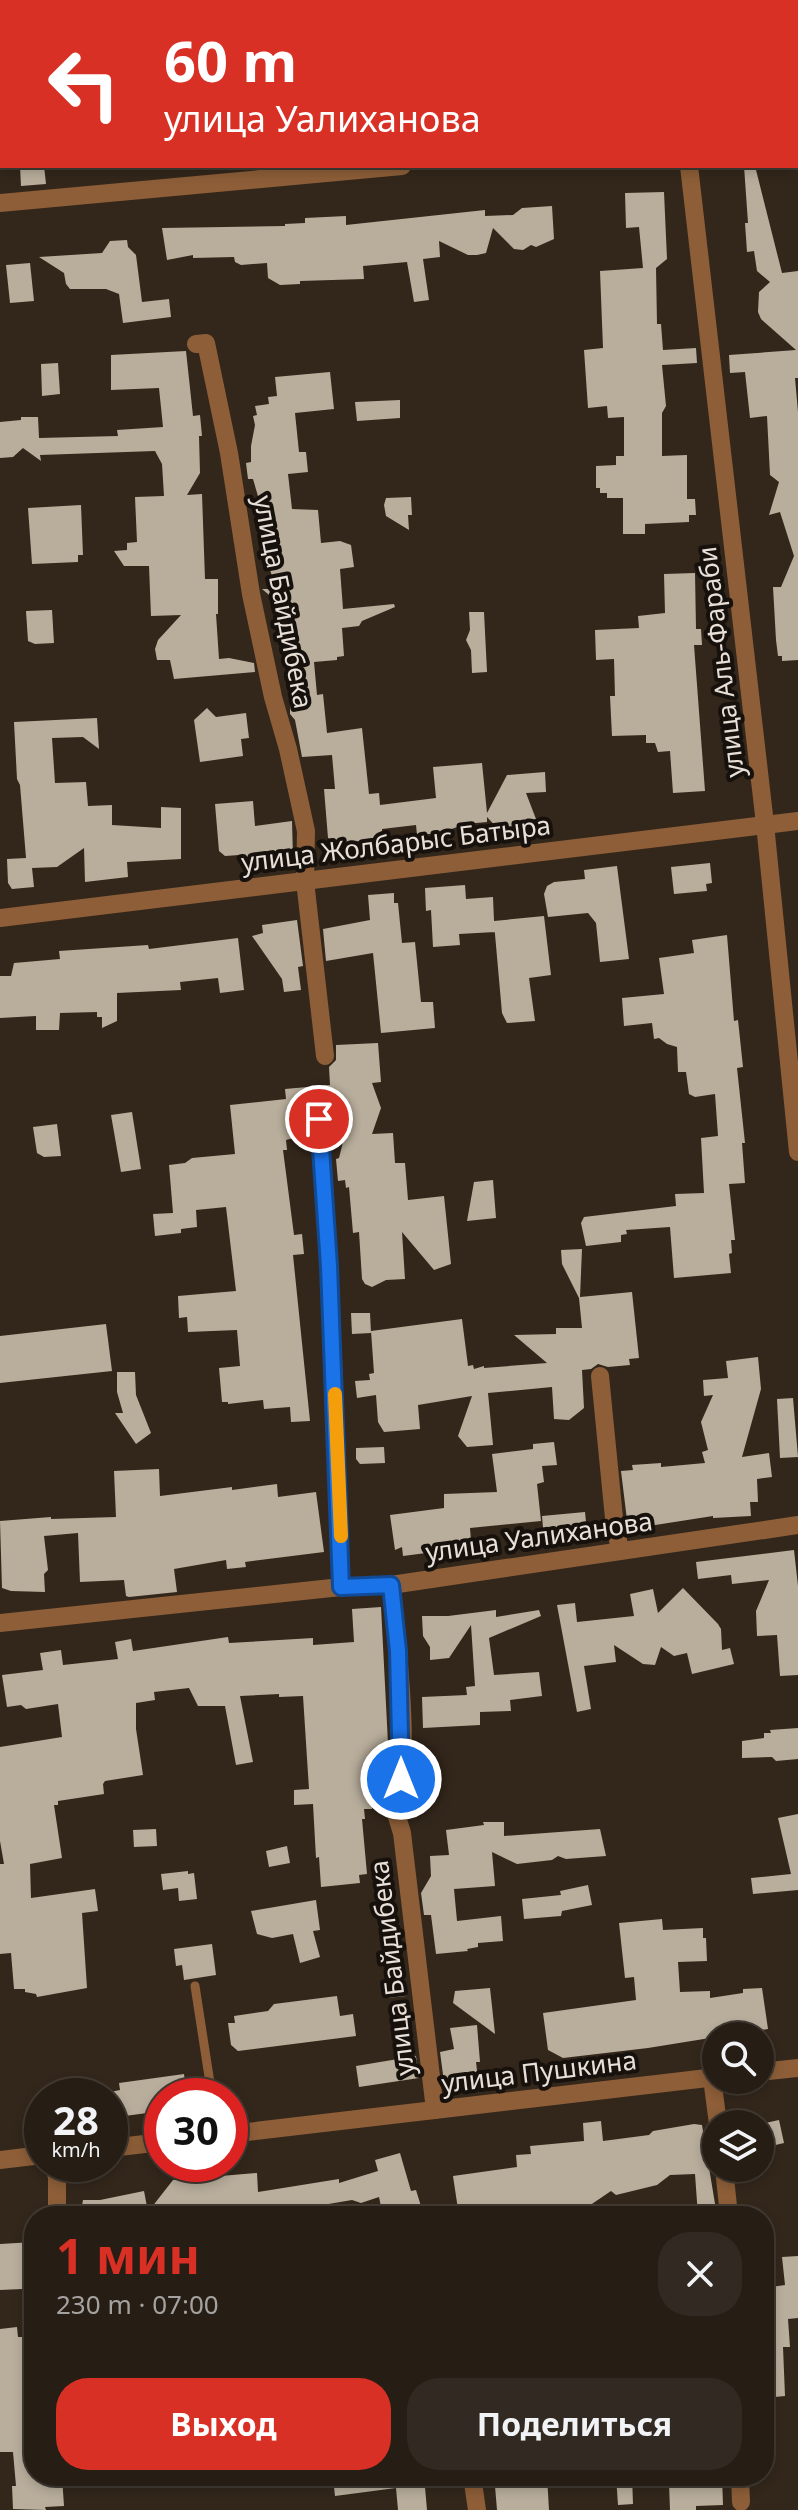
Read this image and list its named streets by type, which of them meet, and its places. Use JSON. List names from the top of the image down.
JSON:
{
  "streets": {
    "street": [
      "улица Байдибека",
      "улица Аль-Фараби",
      "улица Жолбарыс Батыра",
      "улица Уалиханова",
      "улица Пушкина"
    ]
  },
  "crossings": [
    ["улица Байдибека", "улица Жолбарыс Батыра"],
    ["улица Байдибека", "улица Уалиханова"],
    ["улица Байдибека", "улица Пушкина"],
    ["улица Аль-Фараби", "улица Жолбарыс Батыра"]
  ],
  "page": {
    "turn": ["60 m", "улица Уалиханова"],
    "speed": "28 km/h",
    "limit": "30",
    "heading": ["1 мин", "230 m · 07:00"],
    "buttons": ["Выход", "Поделиться"]
  }
}
